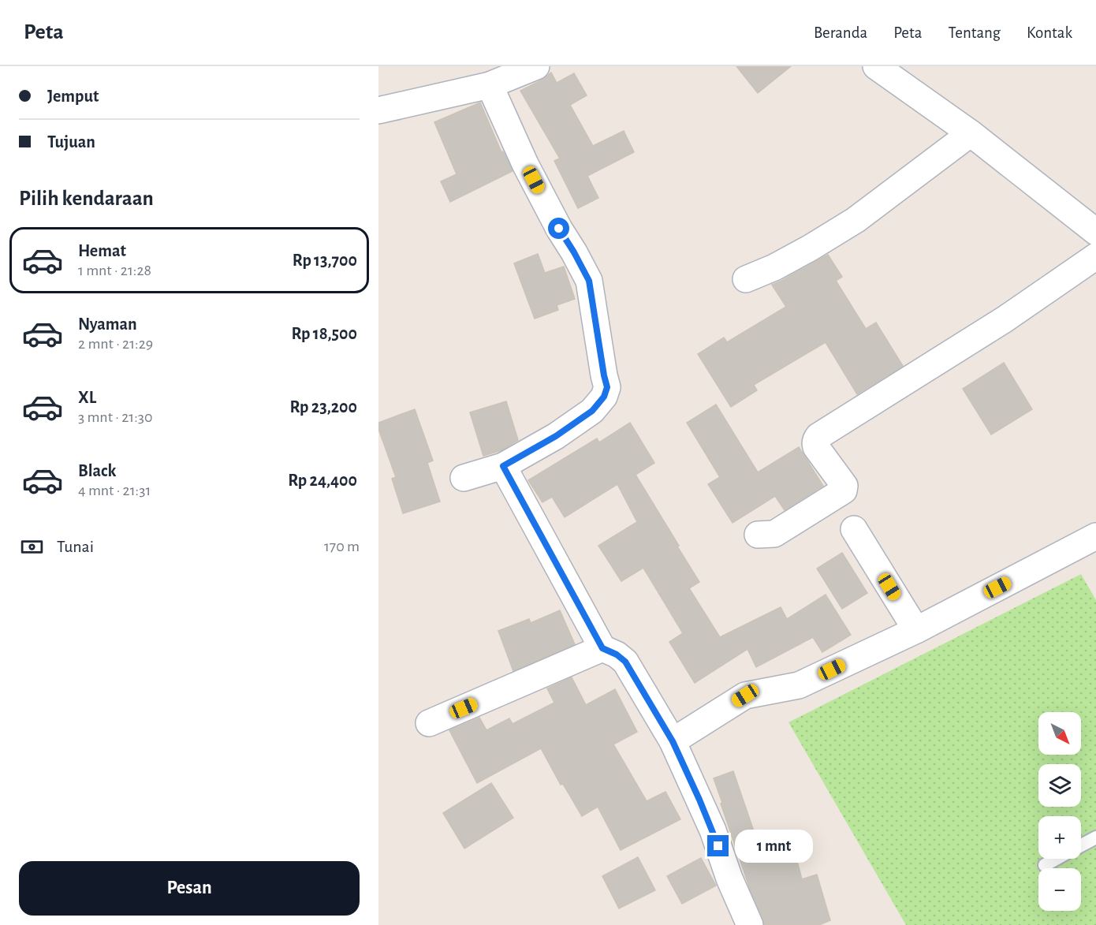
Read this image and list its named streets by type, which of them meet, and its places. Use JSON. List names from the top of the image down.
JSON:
{
  "north": "bottom right",
  "page": {
    "header": "Peta",
    "nav": [
      "Beranda",
      "Peta",
      "Tentang",
      "Kontak"
    ],
    "banner": ["Jemput", "Tujuan"],
    "heading": "Pilih kendaraan",
    "list": [
      {
        "name": "Hemat",
        "note": "1 mnt · 21:28",
        "value": "Rp 13,700"
      },
      {
        "name": "Nyaman",
        "note": "2 mnt · 21:29",
        "value": "Rp 18,500"
      },
      {
        "name": "XL",
        "note": "3 mnt · 21:30",
        "value": "Rp 23,200"
      },
      {
        "name": "Black",
        "note": "4 mnt · 21:31",
        "value": "Rp 24,400"
      }
    ],
    "pay": ["Tunai", "170 m"],
    "map_buttons": ["+", "−"],
    "bubble": "1 mnt",
    "buttons": "Pesan"
  }
}
